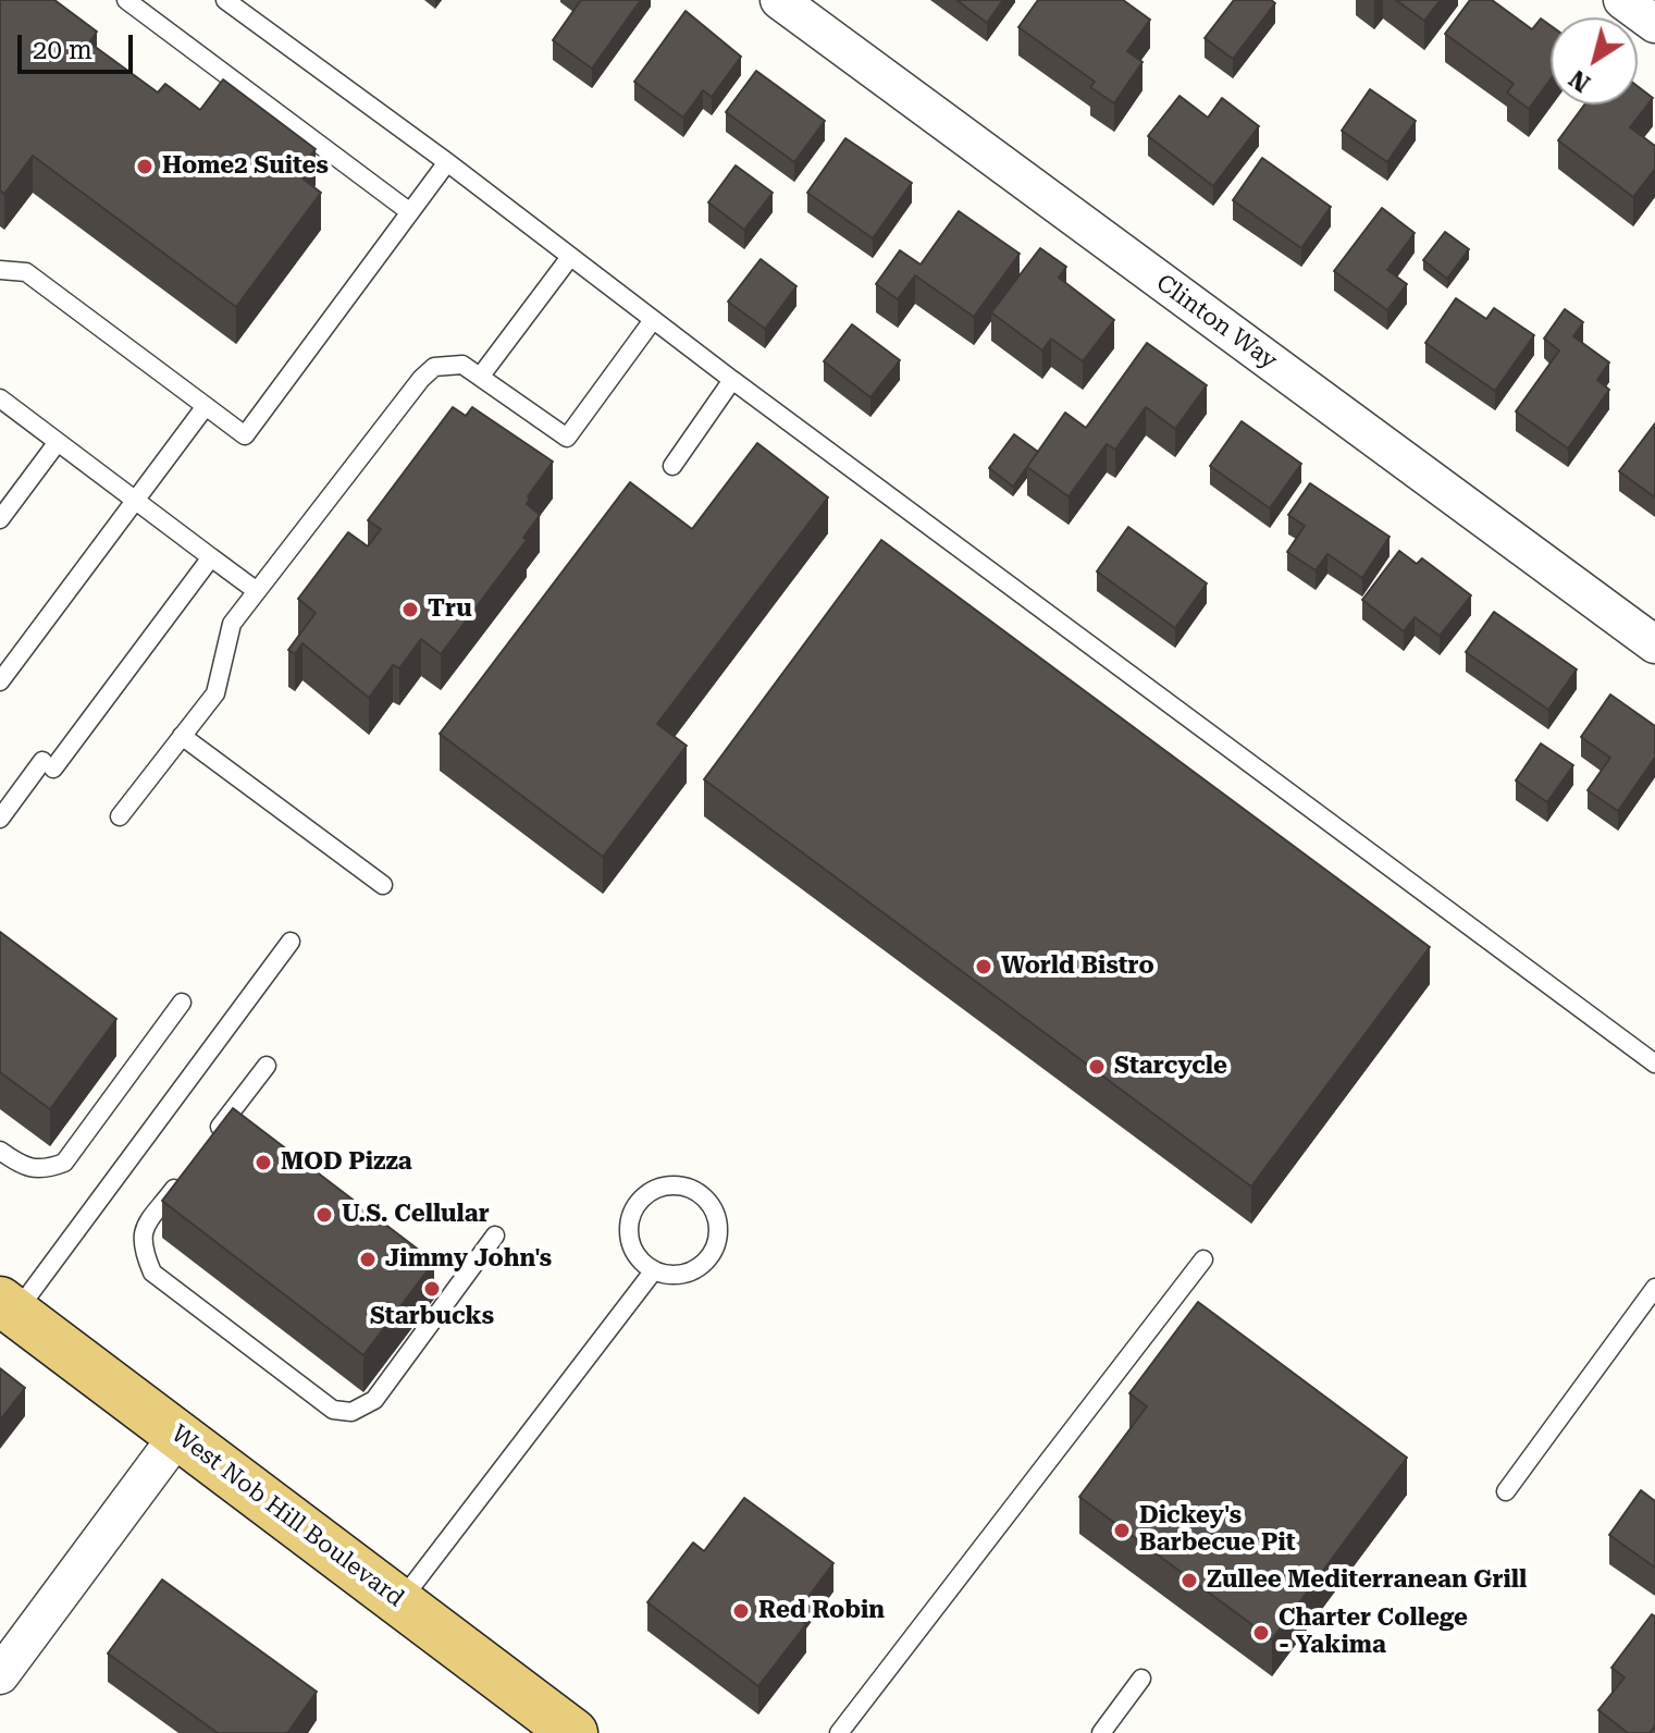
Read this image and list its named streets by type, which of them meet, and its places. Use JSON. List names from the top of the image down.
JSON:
{
  "streets": {
    "main road": ["West Nob Hill Boulevard"],
    "street": ["Clinton Way"]
  },
  "places": [
    "Home2 Suites",
    "Tru",
    "World Bistro",
    "Starcycle",
    "MOD Pizza",
    "U.S. Cellular",
    "Jimmy John's",
    "Starbucks",
    "Dickey's Barbecue Pit",
    "Zullee Mediterranean Grill",
    "Red Robin",
    "Charter College - Yakima"
  ],
  "scale_bar": "20 m",
  "north": "bottom left"
}
